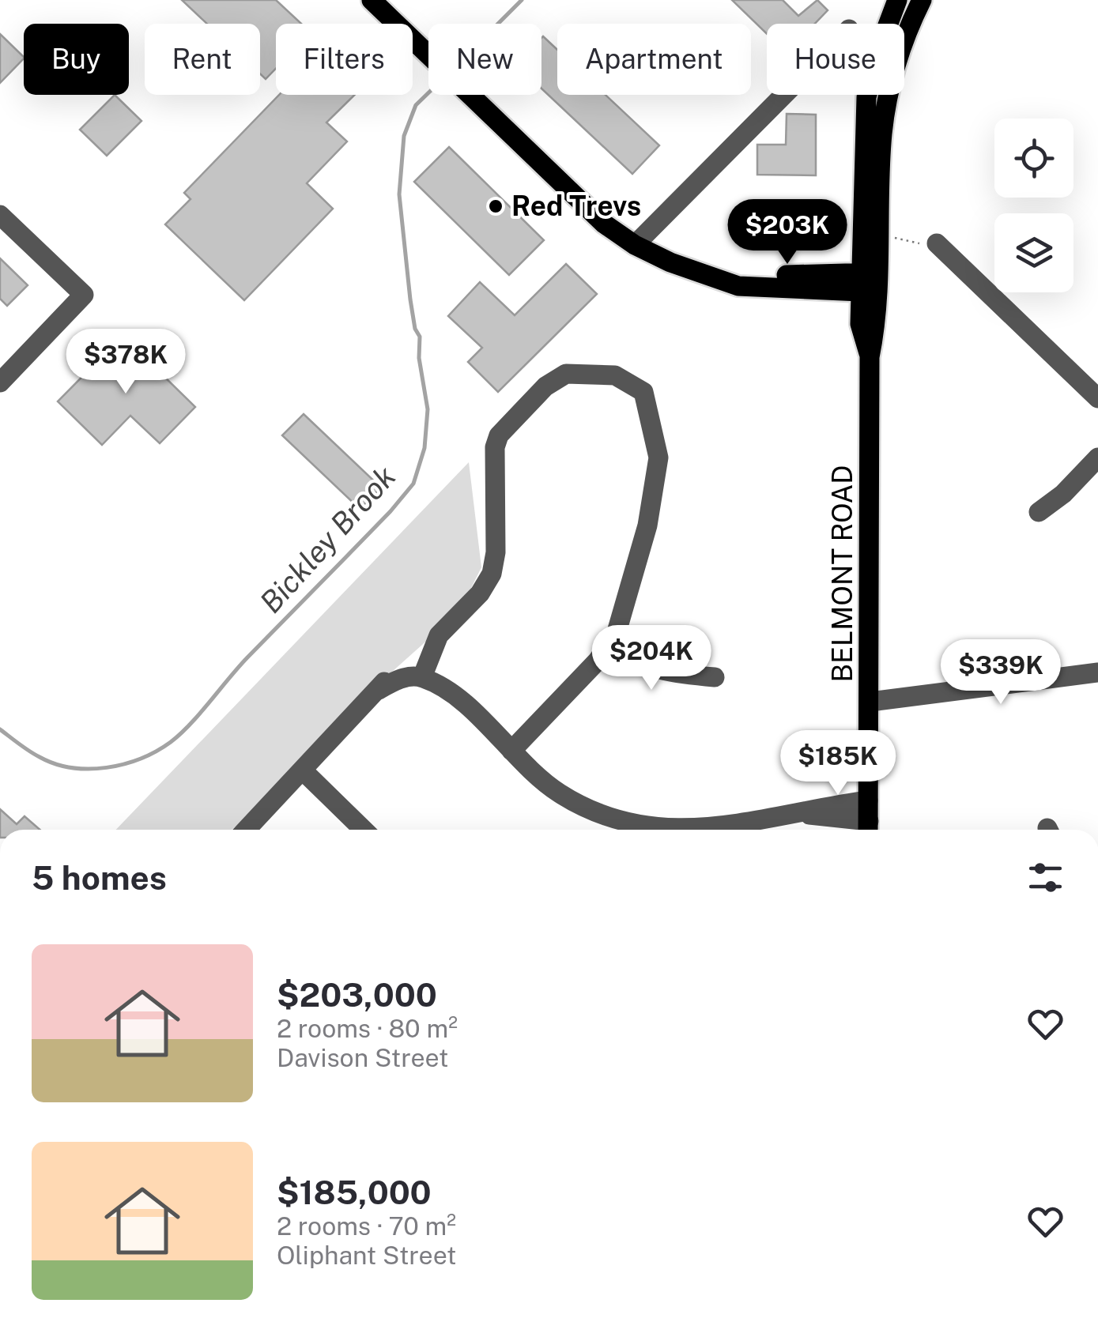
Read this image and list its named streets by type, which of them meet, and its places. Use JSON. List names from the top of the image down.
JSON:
{
  "streets": {
    "main road": ["BELMONT ROAD"]
  },
  "water": ["Bickley Brook"],
  "places": ["Red Trevs"],
  "page": {
    "chip": [
      "Buy",
      "Rent",
      "Filters",
      "New",
      "Apartment",
      "House"
    ],
    "price": [
      "$203K",
      "$378K",
      "$204K",
      "$339K",
      "$185K"
    ],
    "heading": "5 homes",
    "list": [
      {
        "name": "$203,000",
        "note": "2 rooms · 80 m² · Davison Street"
      },
      {
        "name": "$185,000",
        "note": "2 rooms · 70 m² · Oliphant Street"
      }
    ]
  }
}
